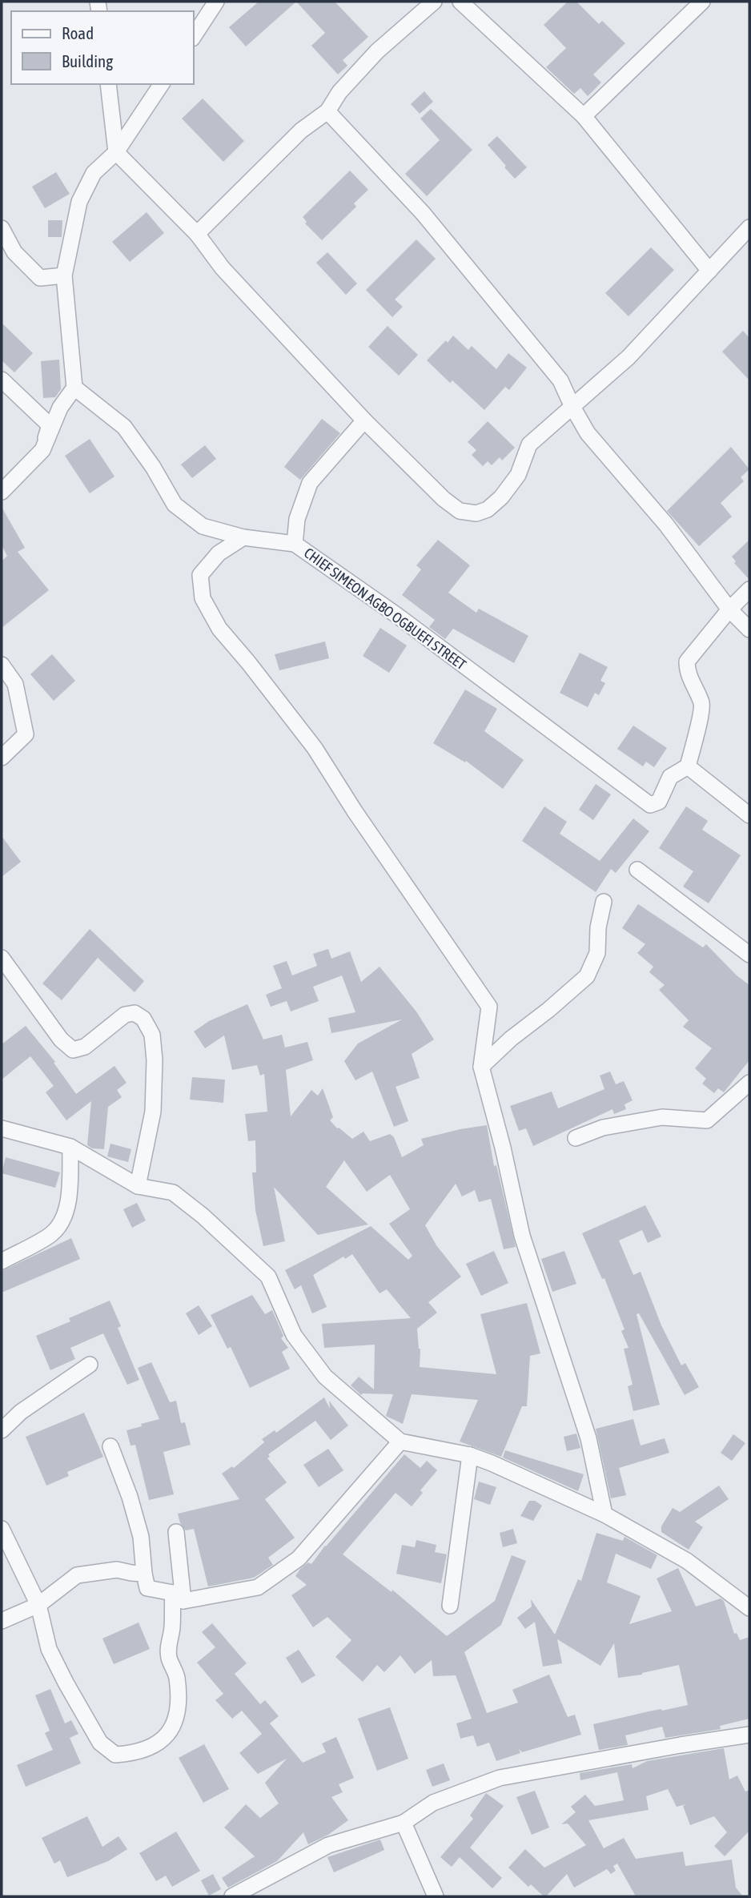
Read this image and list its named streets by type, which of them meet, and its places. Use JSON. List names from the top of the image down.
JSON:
{
  "streets": {
    "street": ["CHIEF SIMEON AGBO OGBUEFI STREET"]
  },
  "legend": ["Road", "Building"]
}
